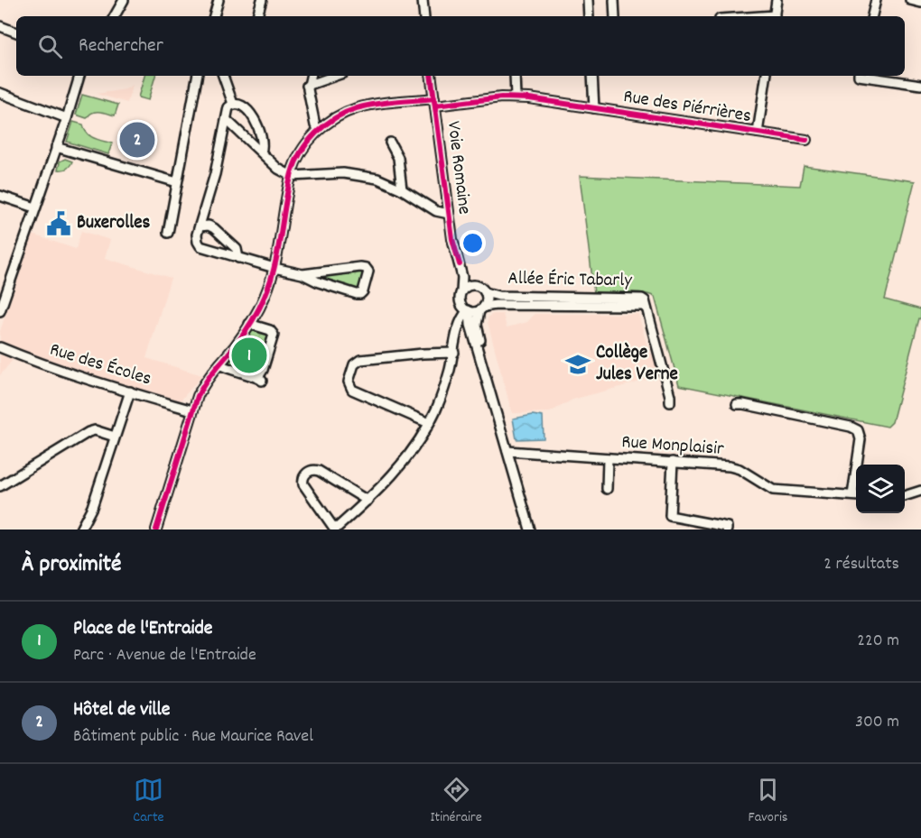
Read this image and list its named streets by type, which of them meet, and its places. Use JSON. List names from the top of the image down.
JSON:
{
  "streets": {
    "street": [
      "Rue des Piérrières",
      "Voie Romaine",
      "Allée Éric Tabarly",
      "Rue des Écoles",
      "Rue Monplaisir"
    ]
  },
  "crossings": [
    ["Rue des Piérrières", "Voie Romaine"],
    ["Rue des Piérrières", "Rue des Écoles"],
    ["Voie Romaine", "Allée Éric Tabarly"]
  ],
  "places": {
    "public building": ["Buxerolles"],
    "school or university": ["Collège Jules Verne"]
  },
  "page": {
    "search": "Rechercher",
    "pins": ["2", "1"],
    "heading": ["À proximité", "2 résultats"],
    "list": [
      {
        "mark": "1",
        "name": "Place de l'Entraide",
        "note": "Parc · Avenue de l'Entraide",
        "value": "220 m"
      },
      {
        "mark": "2",
        "name": "Hôtel de ville",
        "note": "Bâtiment public · Rue Maurice Ravel",
        "value": "300 m"
      }
    ],
    "nav": ["Carte", "Itinéraire", "Favoris"]
  }
}
